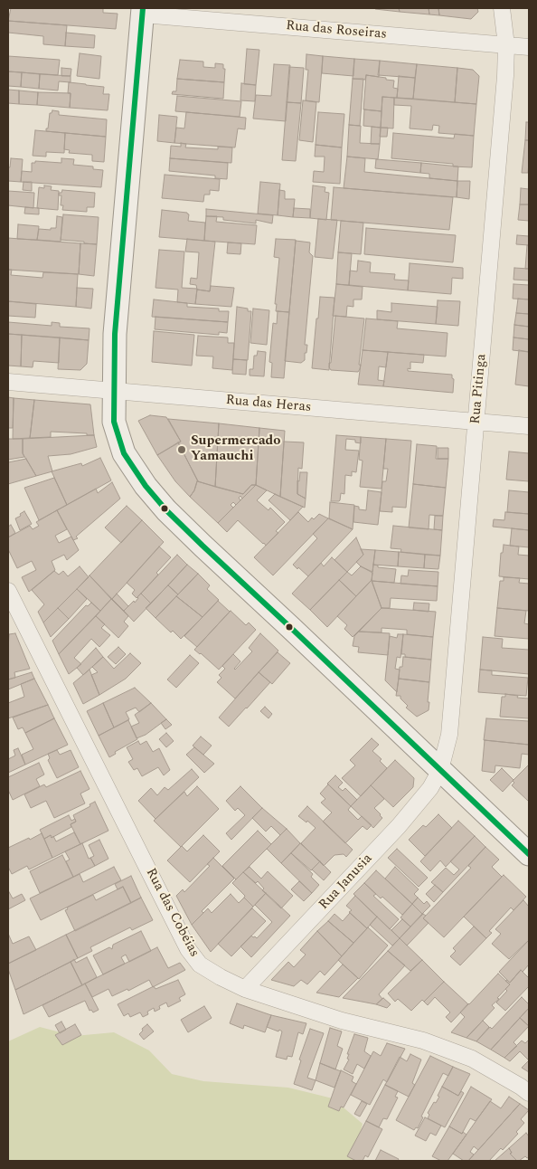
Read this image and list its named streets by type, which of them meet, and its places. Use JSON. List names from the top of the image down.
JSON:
{
  "streets": {
    "street": [
      "Rua das Roseiras",
      "Rua Pitinga",
      "Rua das Heras",
      "Rua Janusia",
      "Rua das Cobéias"
    ]
  },
  "crossings": [
    ["Rua das Roseiras", "Rua Pitinga"],
    ["Rua Pitinga", "Rua das Heras"],
    ["Rua Pitinga", "Rua Janusia"],
    ["Rua Janusia", "Rua das Cobéias"]
  ],
  "places": ["Supermercado Yamauchi"]
}
